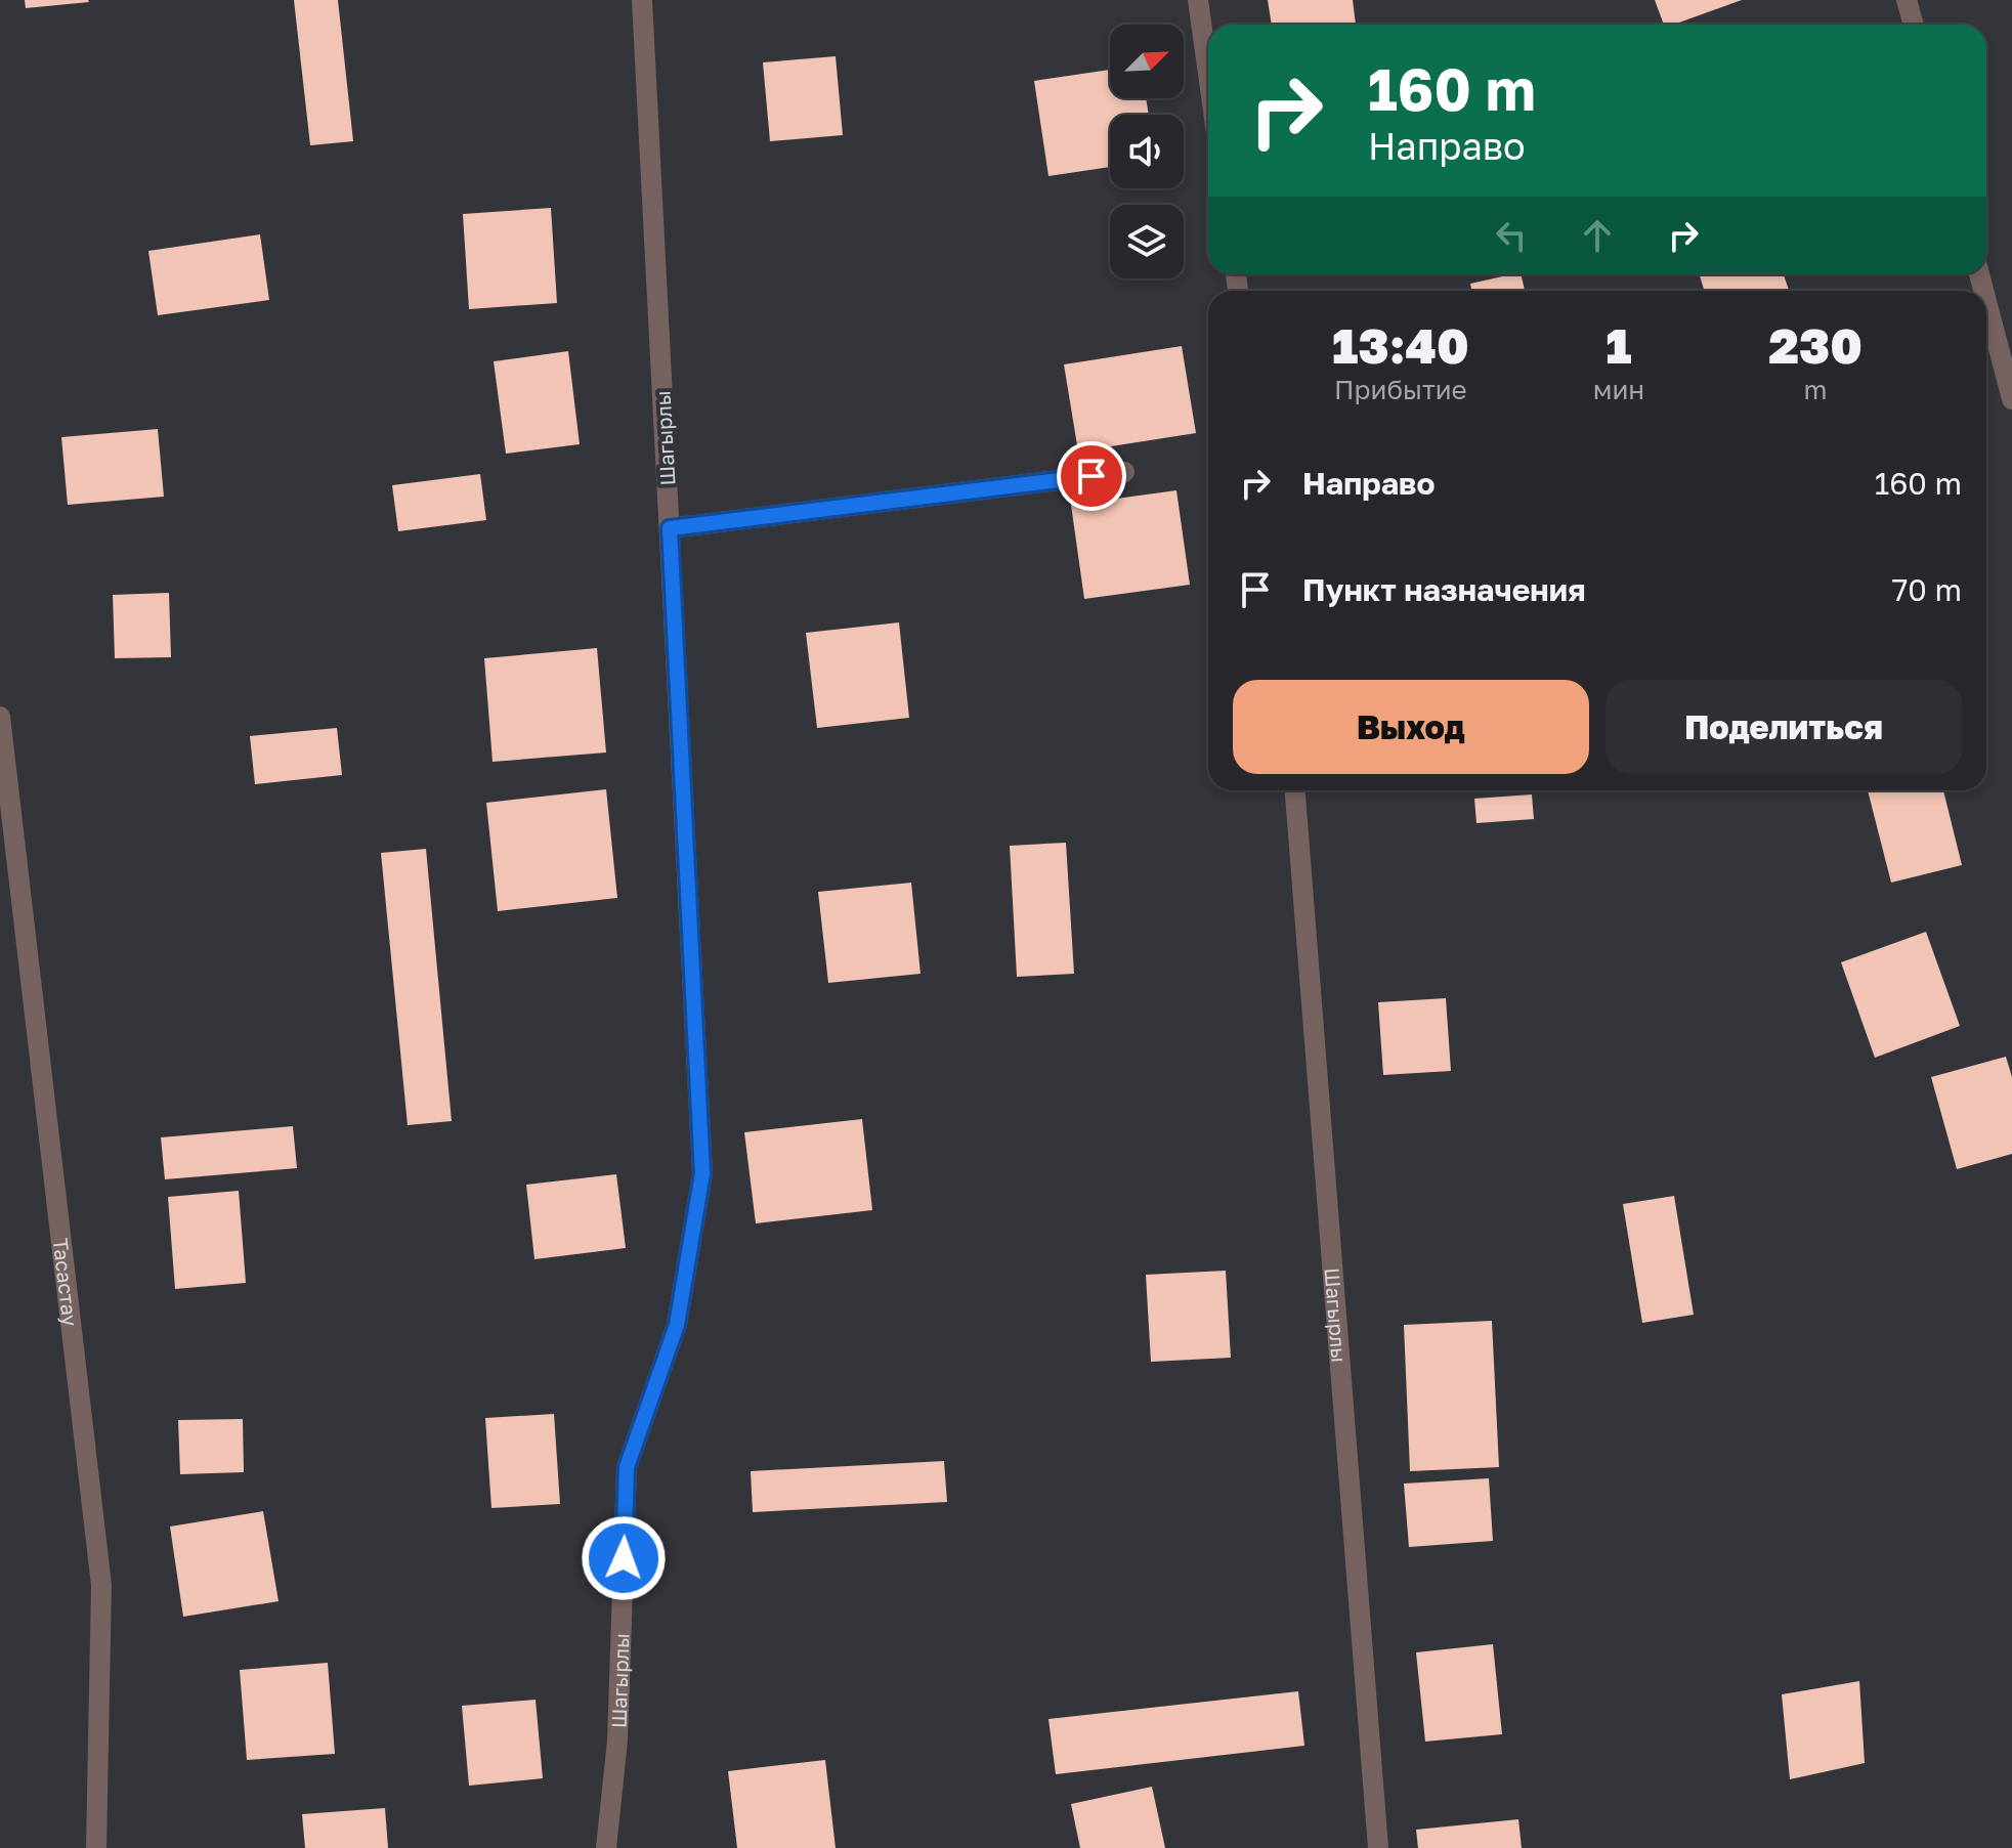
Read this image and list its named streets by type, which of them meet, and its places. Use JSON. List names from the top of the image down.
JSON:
{
  "streets": {
    "street": ["Шагырлы", "Тасастау"]
  },
  "north": "top right",
  "page": {
    "turn": ["160 m", "Направо"],
    "eta": [
      "13:40",
      "Прибытие",
      "1",
      "мин",
      "230",
      "m"
    ],
    "list": [
      {
        "name": "Направо",
        "value": "160 m"
      },
      {
        "name": "Пункт назначения",
        "value": "70 m"
      }
    ],
    "buttons": ["Выход", "Поделиться"]
  }
}
